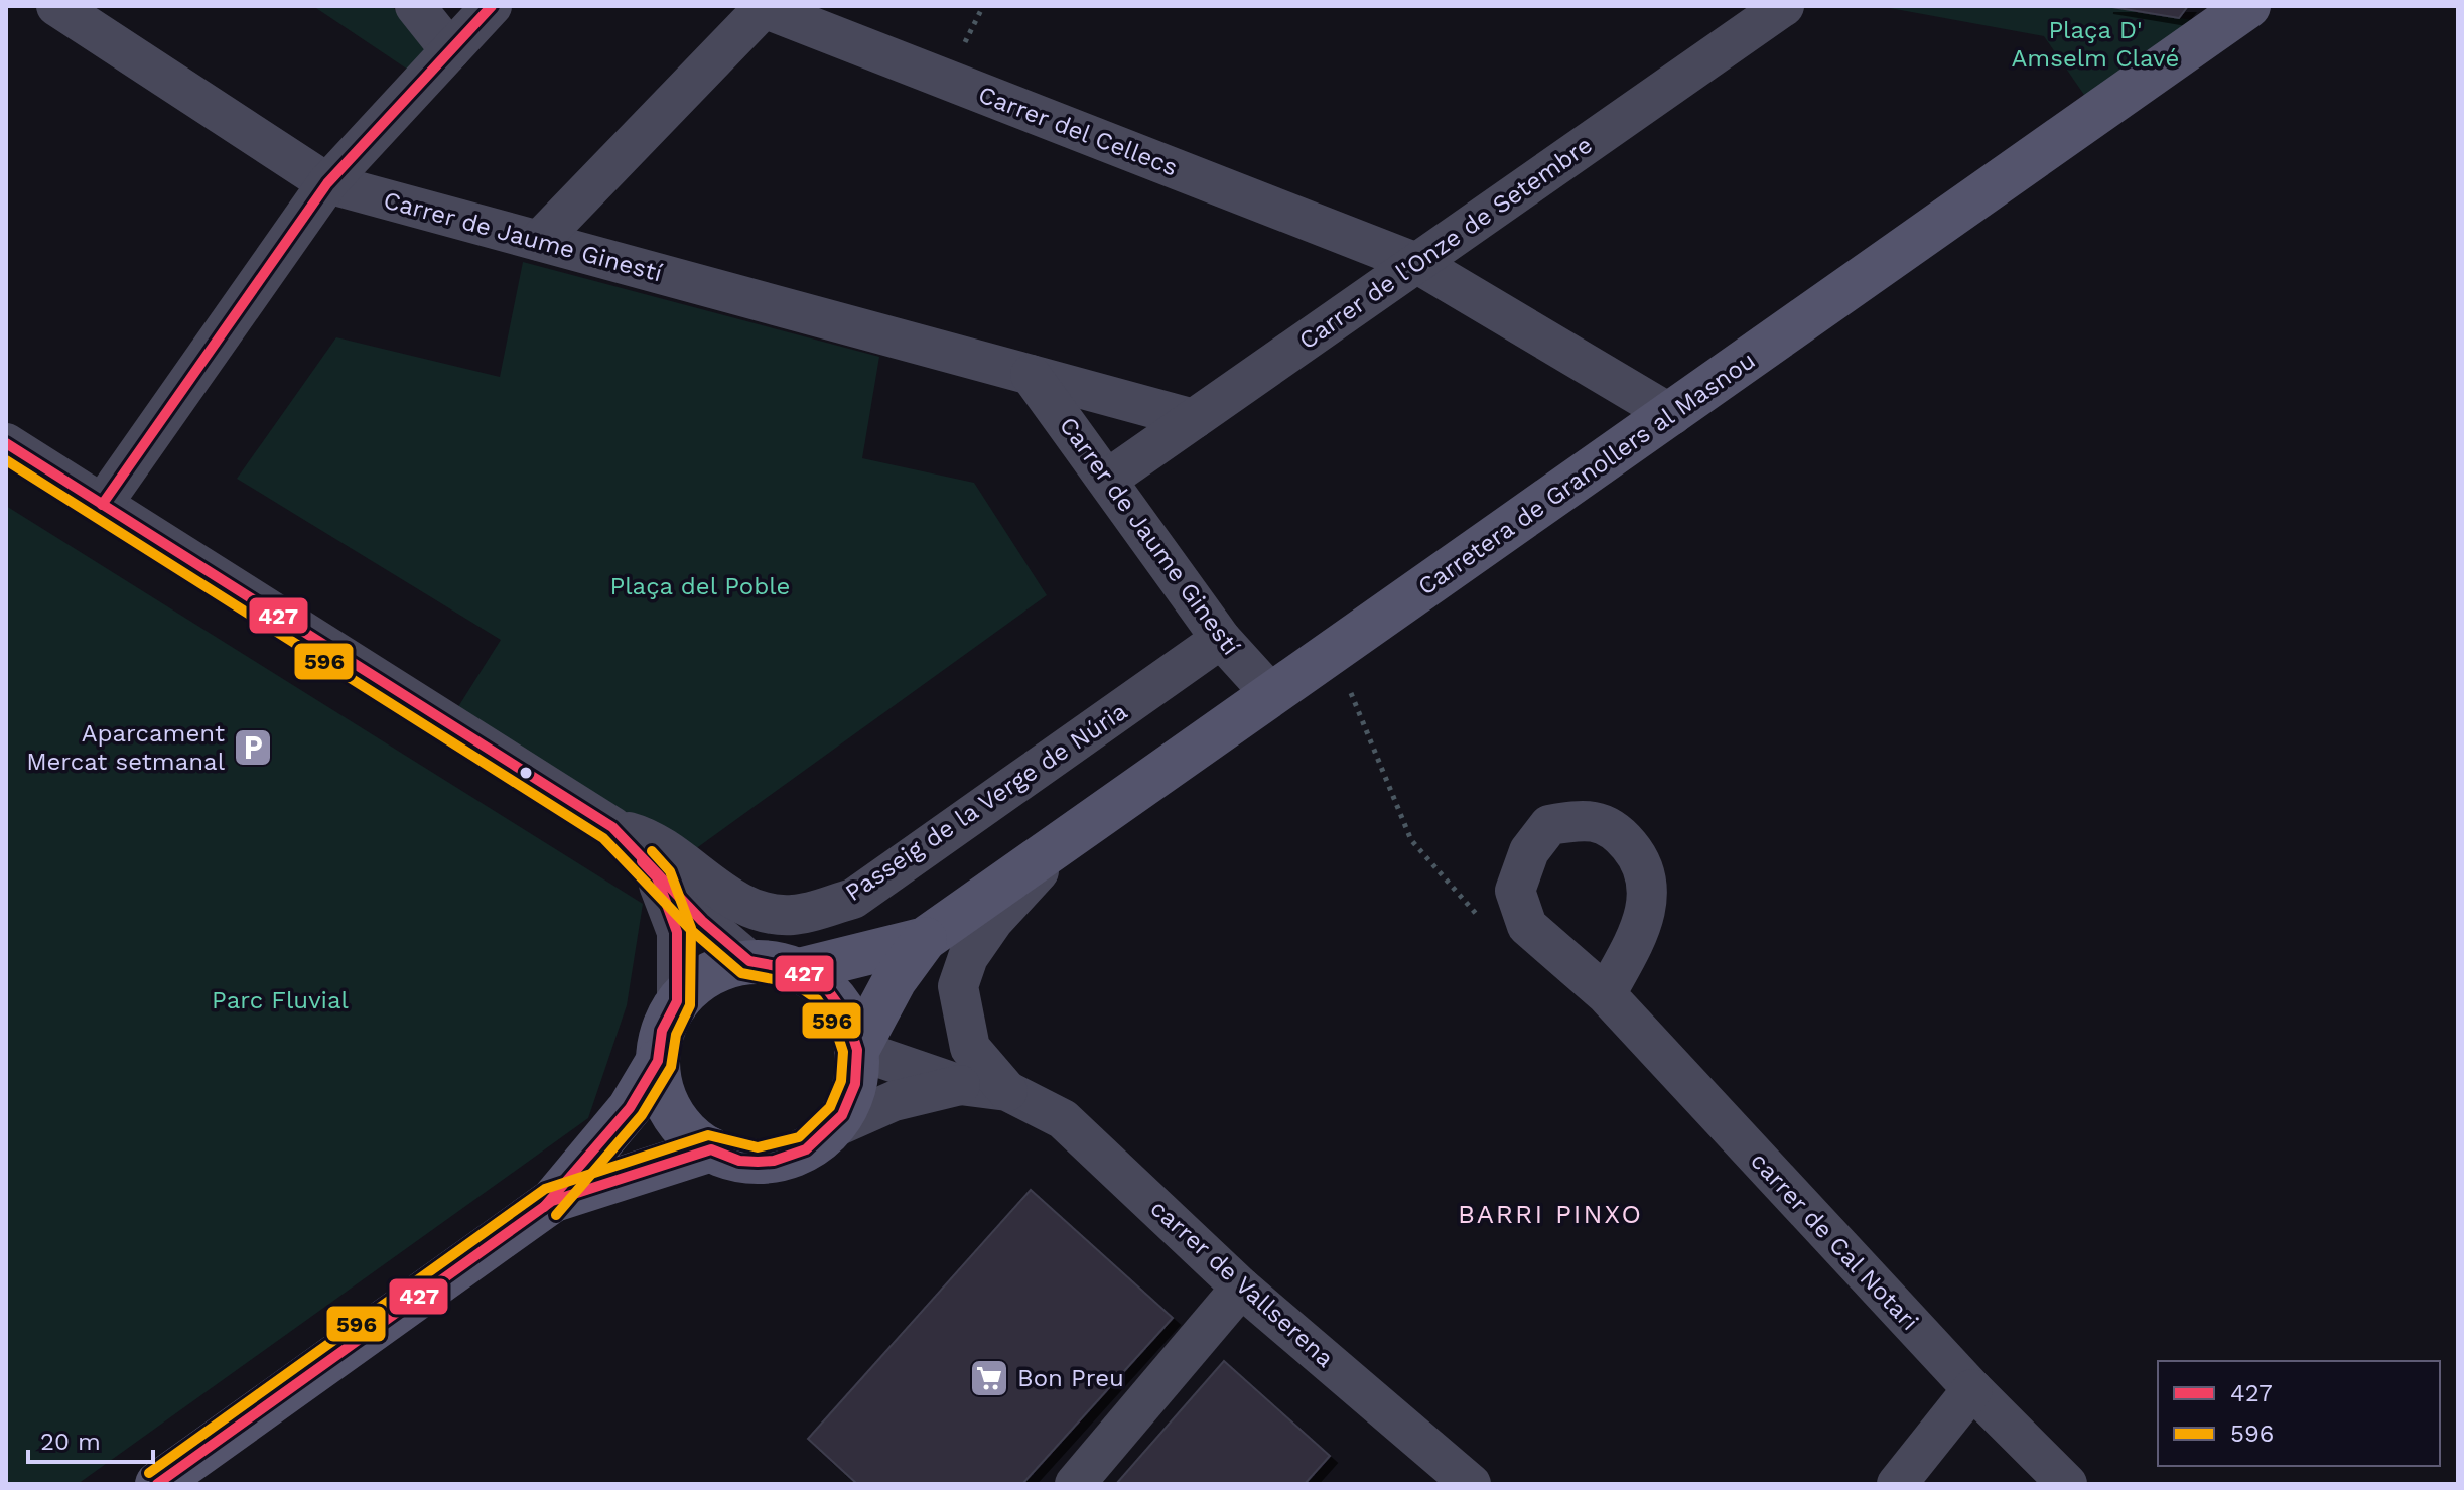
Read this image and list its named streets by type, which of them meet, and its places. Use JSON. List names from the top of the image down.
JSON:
{
  "streets": {
    "main road": ["Carretera de Granollers al Masnou"],
    "street": [
      "Carrer del Cellecs",
      "Carrer de Jaume Ginestí",
      "Carrer de l'Onze de Setembre",
      "Passeig de la Verge de Núria",
      "carrer de Cal Notari",
      "carrer de Vallserena"
    ]
  },
  "crossings": [
    ["Carrer del Cellecs", "Carrer de Jaume Ginestí"],
    ["Carrer del Cellecs", "Carrer de l'Onze de Setembre"],
    ["Carrer del Cellecs", "Carretera de Granollers al Masnou"],
    ["Carrer de Jaume Ginestí", "Carrer de l'Onze de Setembre"],
    ["Carrer de Jaume Ginestí", "Carretera de Granollers al Masnou"],
    ["Carrer de Jaume Ginestí", "Passeig de la Verge de Núria"],
    ["Carretera de Granollers al Masnou", "carrer de Vallserena"]
  ],
  "districts": ["BARRI PINXO"],
  "parks": ["Plaça D' Amselm Clavé", "Plaça del Poble", "Parc Fluvial"],
  "places": {
    "parking": ["Aparcament Mercat setmanal"],
    "supermarket": ["Bon Preu"]
  },
  "lines": ["transit line 427", "transit line 596"],
  "legend": ["427", "596"],
  "scale_bar": "20 m"
}
